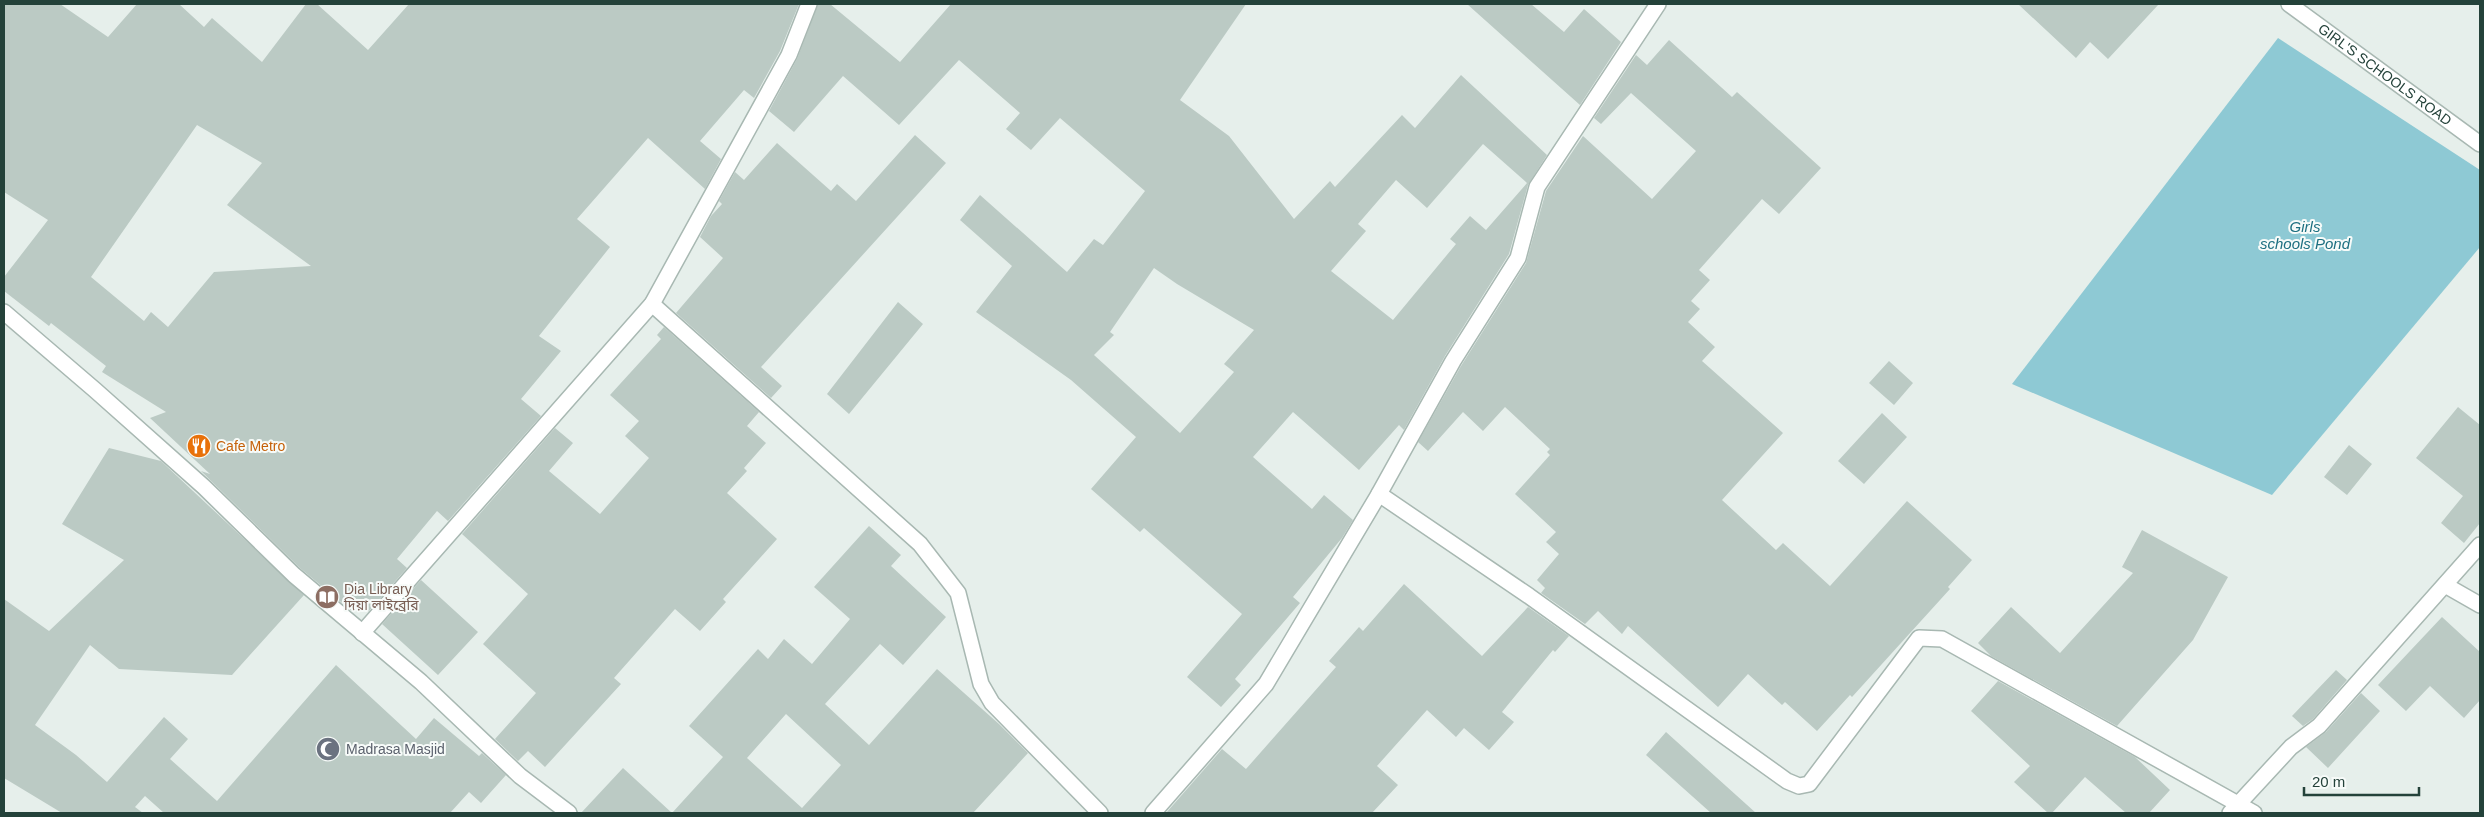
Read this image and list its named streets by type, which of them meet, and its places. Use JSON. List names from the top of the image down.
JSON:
{
  "streets": {
    "street": ["GIRL'S SCHOOLS ROAD"]
  },
  "water": ["Girls schools Pond"],
  "places": {
    "restaurant": ["Cafe Metro"],
    "library": ["Dia Library দিয়া লাইব্রেরি"],
    "mosque": ["Madrasa Masjid"]
  },
  "scale_bar": "20 m"
}
